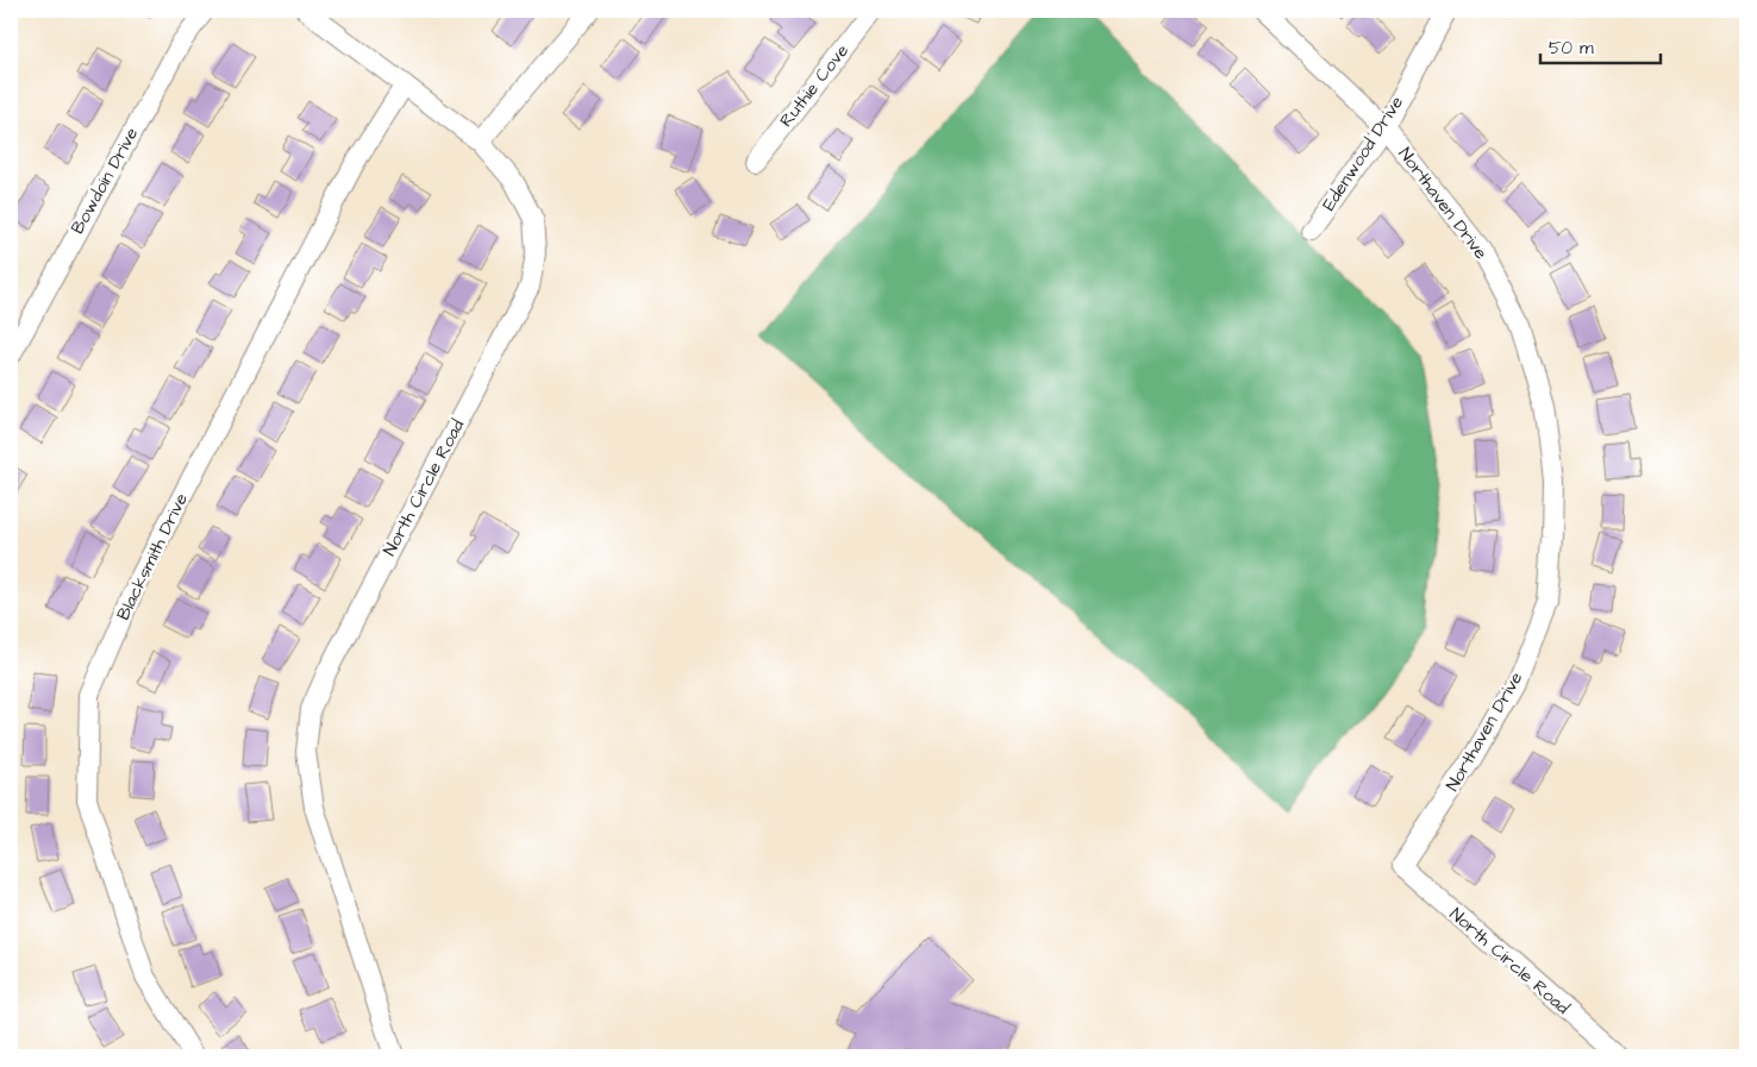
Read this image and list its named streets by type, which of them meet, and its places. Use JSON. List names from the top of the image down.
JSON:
{
  "streets": {
    "street": [
      "Ruthie Cove",
      "Edenwood Drive",
      "Bowdoin Drive",
      "Northaven Drive",
      "North Circle Road",
      "Blacksmith Drive"
    ]
  },
  "crossings": [
    ["Edenwood Drive", "Northaven Drive"],
    ["Northaven Drive", "North Circle Road"],
    ["North Circle Road", "Blacksmith Drive"]
  ],
  "scale_bar": "50 m"
}
